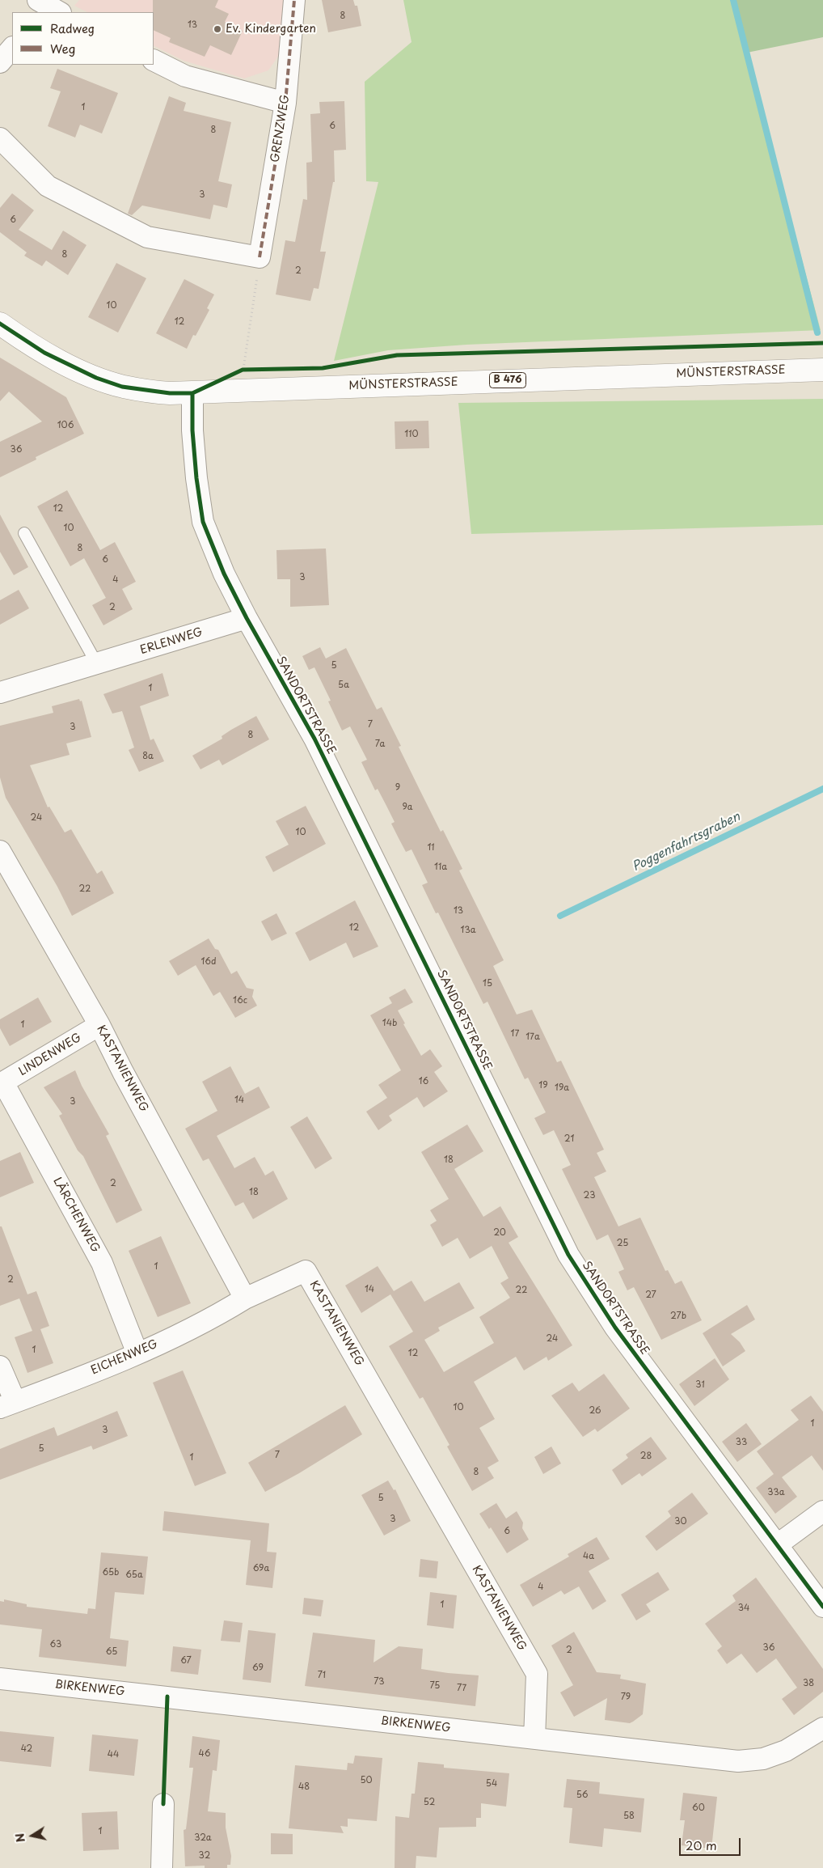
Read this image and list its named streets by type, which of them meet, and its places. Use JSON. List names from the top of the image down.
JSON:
{
  "streets": {
    "main road": ["MÜNSTERSTRASSE", "B 476"],
    "street": [
      "GRENZWEG",
      "ERLENWEG",
      "SANDORTSTRASSE",
      "LINDENWEG",
      "KASTANIENWEG",
      "LÄRCHENWEG",
      "EICHENWEG",
      "BIRKENWEG"
    ]
  },
  "crossings": [
    ["MÜNSTERSTRASSE", "SANDORTSTRASSE"],
    ["ERLENWEG", "SANDORTSTRASSE"],
    ["LINDENWEG", "KASTANIENWEG"],
    ["LINDENWEG", "LÄRCHENWEG"],
    ["KASTANIENWEG", "EICHENWEG"],
    ["KASTANIENWEG", "BIRKENWEG"],
    ["LÄRCHENWEG", "EICHENWEG"]
  ],
  "water": ["Poggenfahrtsgraben"],
  "places": ["Ev. Kindergarten"],
  "house_numbers": [
    "8",
    "13",
    "1",
    "6",
    "8",
    "3",
    "6",
    "8",
    "2",
    "10",
    "12",
    "106",
    "110",
    "36",
    "12",
    "10",
    "8",
    "6",
    "3",
    "4",
    "2",
    "5",
    "5a",
    "1",
    "7",
    "3",
    "8",
    "7a",
    "8a",
    "9",
    "9a",
    "24",
    "10",
    "11",
    "11a",
    "22",
    "13",
    "12",
    "13a",
    "16d",
    "15",
    "16c",
    "14b",
    "1",
    "17",
    "17a",
    "16",
    "19",
    "19a",
    "14",
    "3",
    "21",
    "18",
    "2",
    "18",
    "23",
    "20",
    "25",
    "1",
    "2",
    "14",
    "22",
    "27",
    "27b",
    "24",
    "1",
    "12",
    "31",
    "10",
    "26",
    "1",
    "3",
    "33",
    "5",
    "7",
    "28",
    "1",
    "8",
    "33a",
    "5",
    "3",
    "30",
    "6",
    "4a",
    "69a",
    "65b",
    "65a",
    "4",
    "1",
    "34",
    "63",
    "36",
    "2",
    "65",
    "67",
    "69",
    "71",
    "73",
    "38",
    "75",
    "77",
    "79",
    "42",
    "46",
    "44",
    "50",
    "54",
    "48",
    "56",
    "52",
    "60",
    "58",
    "1",
    "32a",
    "32"
  ],
  "legend": ["Radweg", "Weg"],
  "scale_bar": "20 m",
  "north": "left"
}
